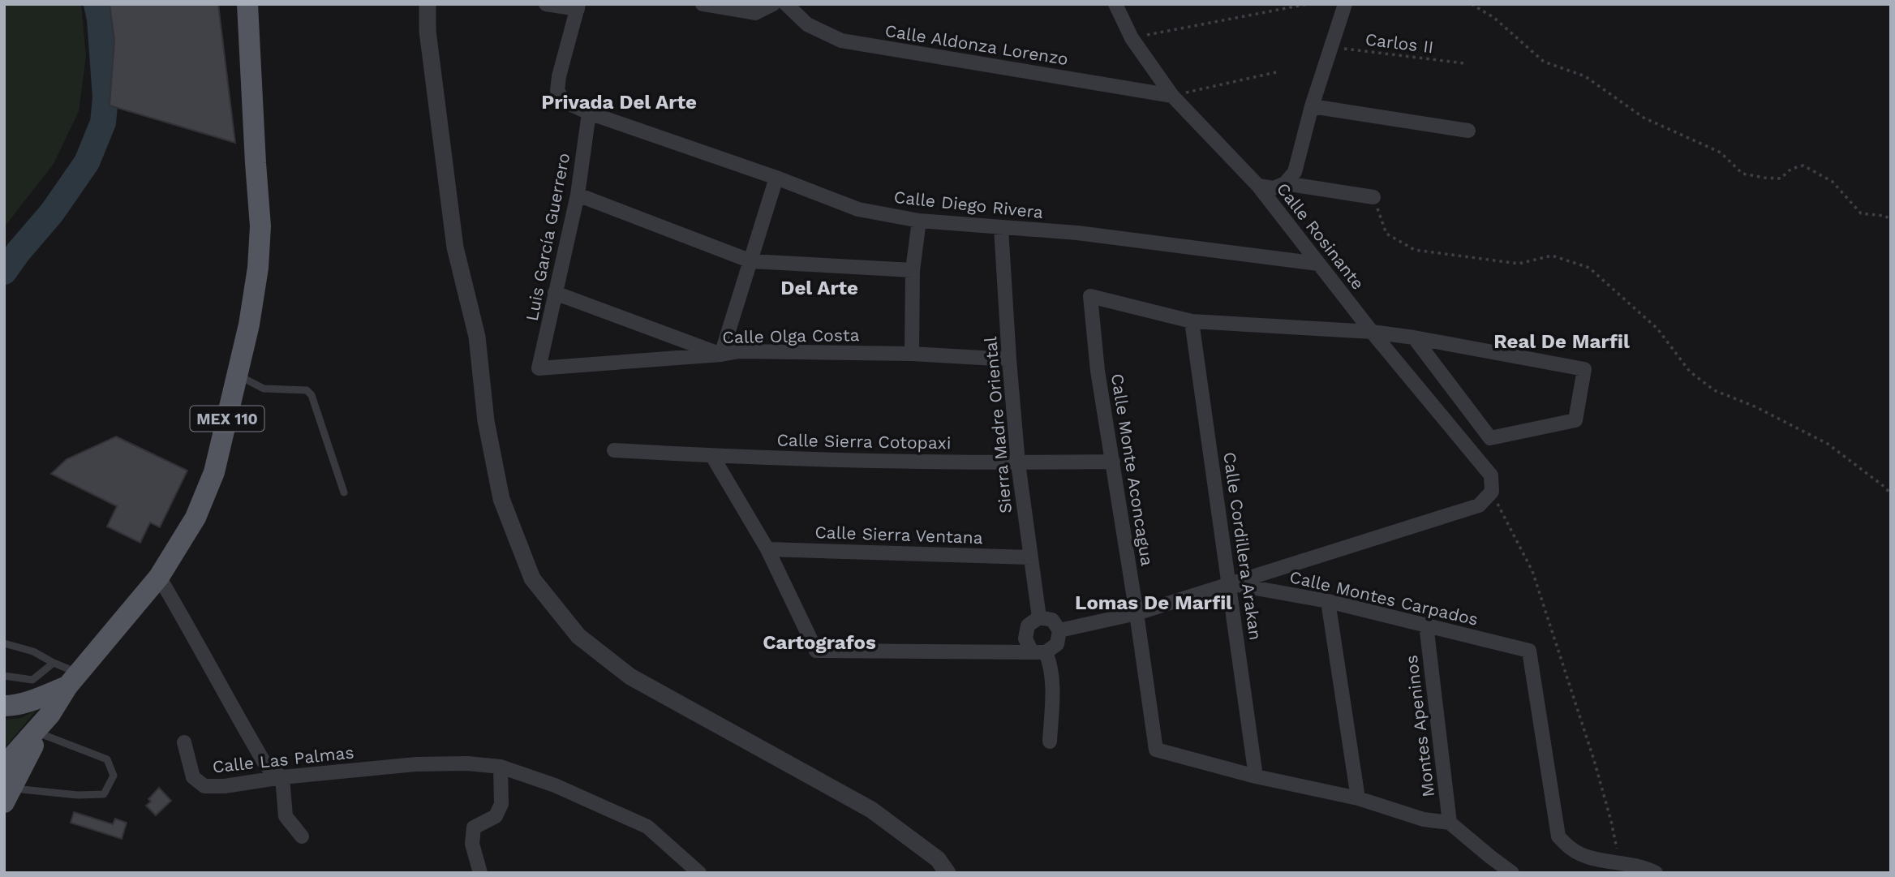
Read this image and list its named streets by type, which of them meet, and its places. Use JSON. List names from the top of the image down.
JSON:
{
  "streets": {
    "main road": ["MEX 110"],
    "street": [
      "Calle Aldonza Lorenzo",
      "Calle Diego Rivera",
      "Calle Rosinante",
      "Luis García Guerrero",
      "Calle Olga Costa",
      "Sierra Madre Oriental",
      "Calle Sierra Cotopaxi",
      "Calle Monte Aconcagua",
      "Calle Sierra Ventana",
      "Calle Cordillera Arakan",
      "Calle Montes Carpados",
      "Montes Apeninos",
      "Calle Las Palmas"
    ],
    "path": ["Carlos II"]
  },
  "crossings": [
    ["Calle Aldonza Lorenzo", "Calle Rosinante"],
    ["Calle Diego Rivera", "Calle Rosinante"],
    ["Calle Diego Rivera", "Luis García Guerrero"],
    ["Calle Diego Rivera", "Sierra Madre Oriental"],
    ["Luis García Guerrero", "Calle Olga Costa"],
    ["Calle Olga Costa", "Sierra Madre Oriental"],
    ["Sierra Madre Oriental", "Calle Sierra Cotopaxi"],
    ["Sierra Madre Oriental", "Calle Sierra Ventana"],
    ["Calle Sierra Cotopaxi", "Calle Monte Aconcagua"],
    ["Calle Monte Aconcagua", "Calle Cordillera Arakan"],
    ["Calle Cordillera Arakan", "Calle Montes Carpados"],
    ["Calle Montes Carpados", "Montes Apeninos"]
  ],
  "districts": [
    "Privada Del Arte",
    "Del Arte",
    "Real De Marfil",
    "Lomas De Marfil",
    "Cartografos"
  ]
}
